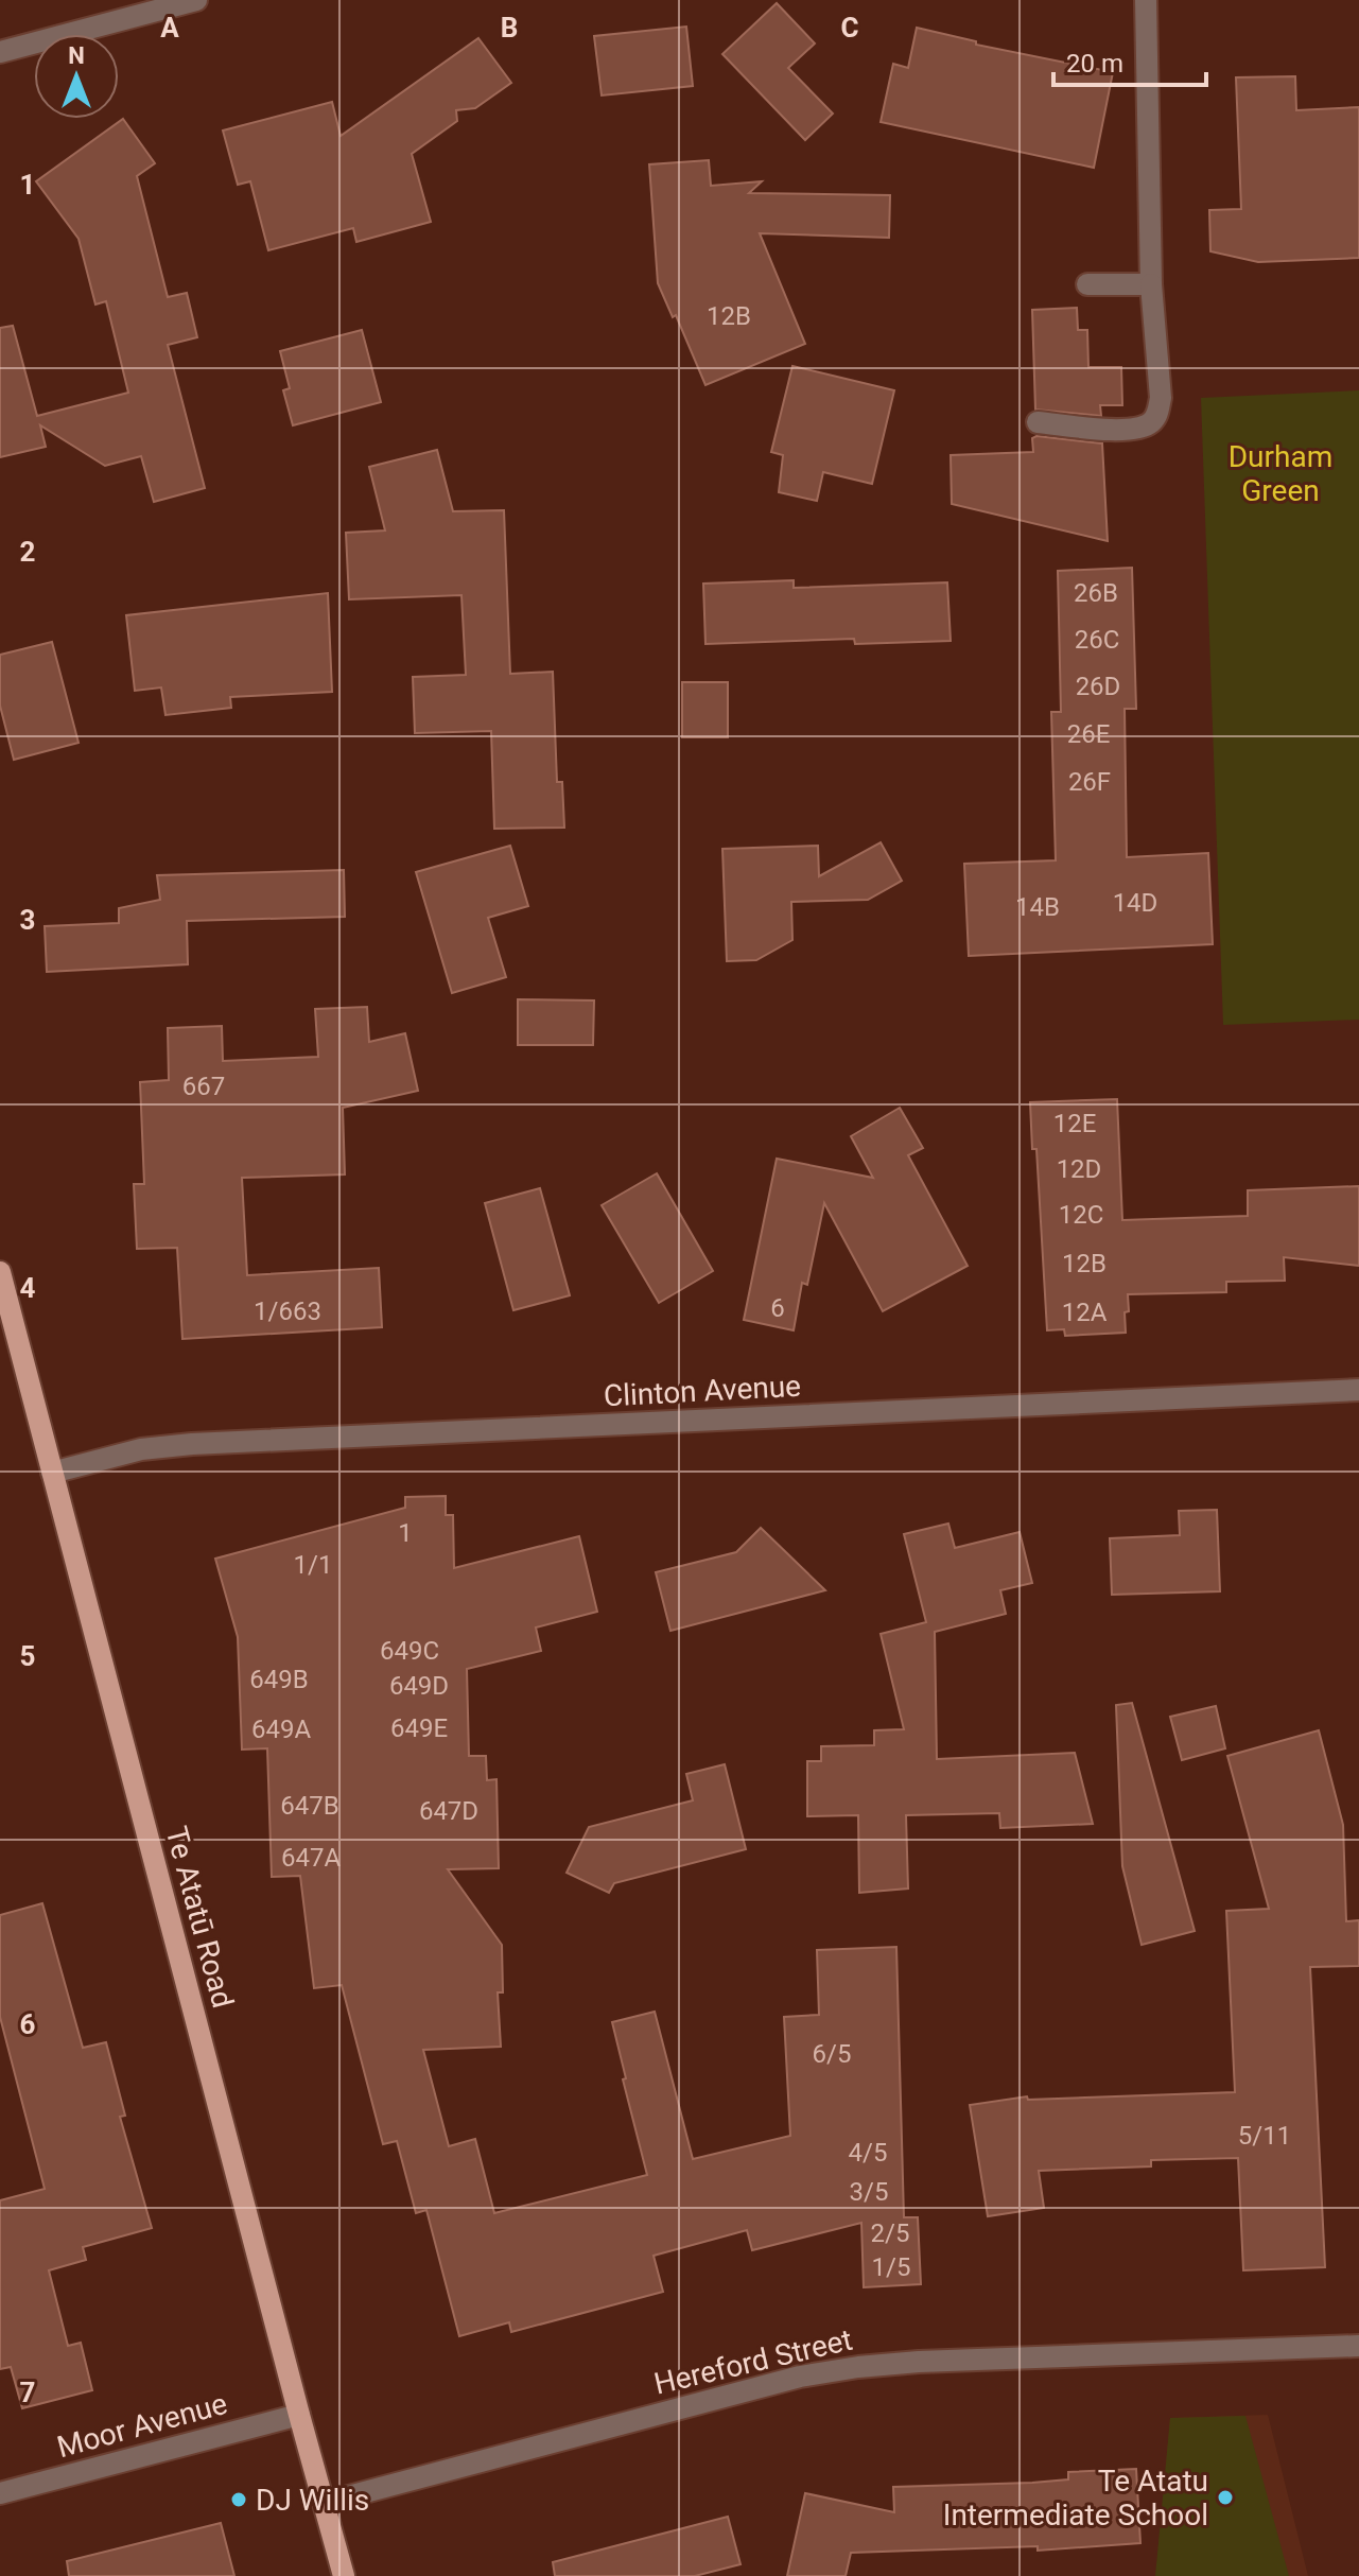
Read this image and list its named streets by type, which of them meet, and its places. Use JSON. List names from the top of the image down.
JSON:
{
  "streets": {
    "main road": ["Te Atatū Road"],
    "street": ["Clinton Avenue", "Hereford Street", "Moor Avenue"]
  },
  "crossings": [
    ["Clinton Avenue", "Te Atatū Road"],
    ["Te Atatū Road", "Hereford Street"],
    ["Te Atatū Road", "Moor Avenue"]
  ],
  "parks": ["Durham Green"],
  "places": ["Te Atatu Intermediate School", "DJ Willis"],
  "house_numbers": [
    "12B",
    "26B",
    "26C",
    "26D",
    "26E",
    "26F",
    "14D",
    "14B",
    "667",
    "12E",
    "12D",
    "12C",
    "12B",
    "6",
    "1/663",
    "12A",
    "1",
    "1/1",
    "649C",
    "649B",
    "649D",
    "649E",
    "649A",
    "647B",
    "647D",
    "647A",
    "6/5",
    "5/11",
    "4/5",
    "3/5",
    "2/5",
    "1/5"
  ],
  "scale_bar": "20 m",
  "north": "top",
  "grid": {
    "columns": ["A", "B", "C"],
    "rows": [
      "1",
      "2",
      "3",
      "4",
      "5",
      "6",
      "7"
    ]
  }
}
